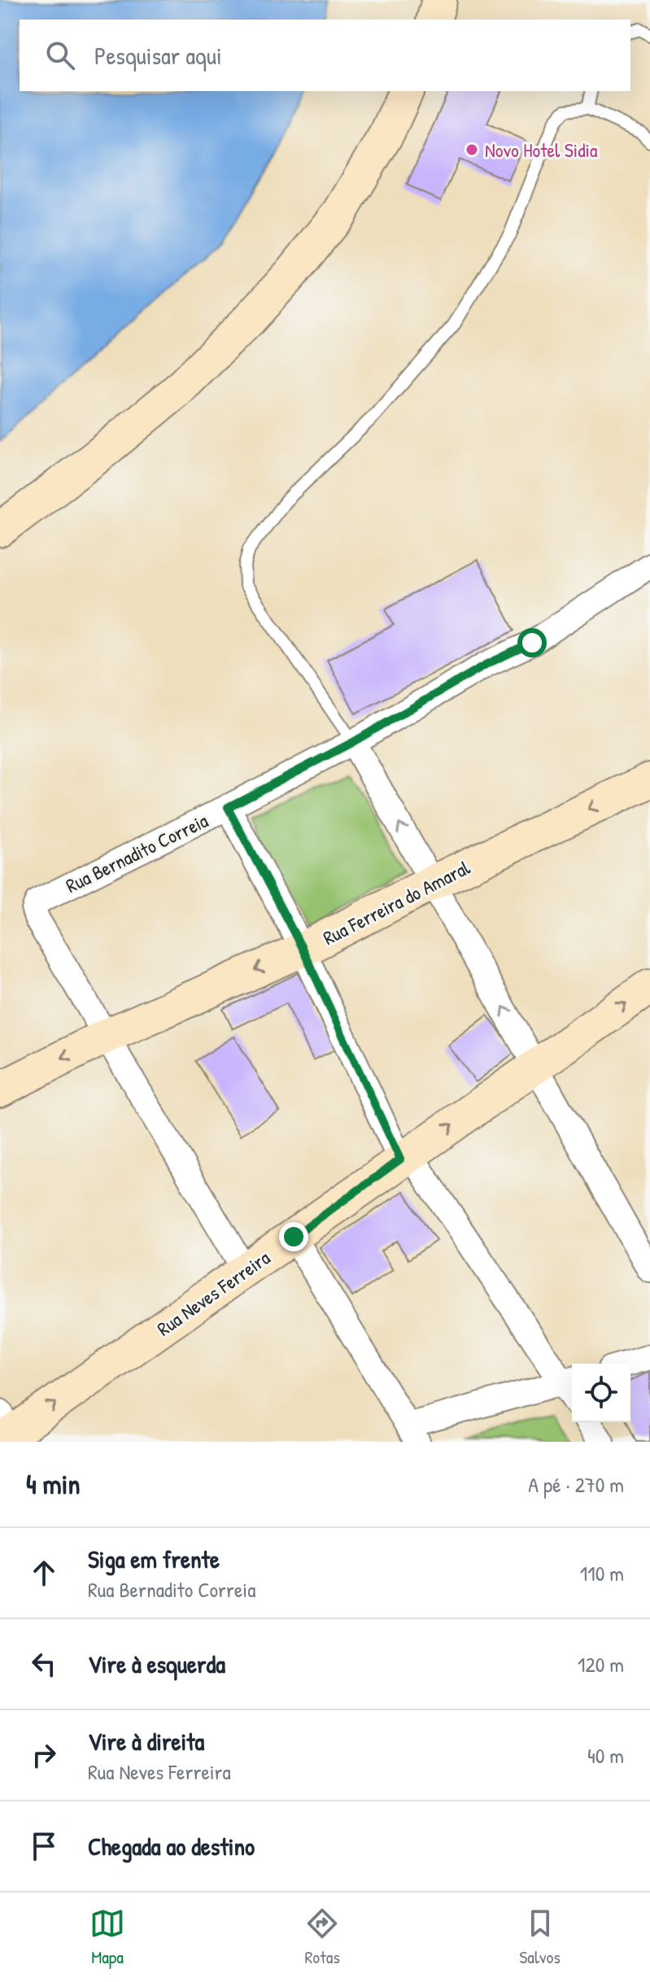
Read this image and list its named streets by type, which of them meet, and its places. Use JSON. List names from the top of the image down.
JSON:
{
  "streets": {
    "street": ["Rua Bernadito Correia", "Rua Ferreira do Amaral", "Rua Neves Ferreira"]
  },
  "crossings": [
    ["Rua Bernadito Correia", "Rua Ferreira do Amaral"]
  ],
  "one_way": ["Rua Ferreira do Amaral", "Rua Neves Ferreira"],
  "places": ["Novo Hotel Sidia"],
  "page": {
    "search": "Pesquisar aqui",
    "heading": ["4 min", "A pé · 270 m"],
    "list": [
      ["Siga em frente", "Rua Bernadito Correia", "110 m"],
      ["Vire à esquerda", "120 m"],
      ["Vire à direita", "Rua Neves Ferreira", "40 m"],
      "Chegada ao destino"
    ],
    "nav": ["Mapa", "Rotas", "Salvos"]
  }
}
